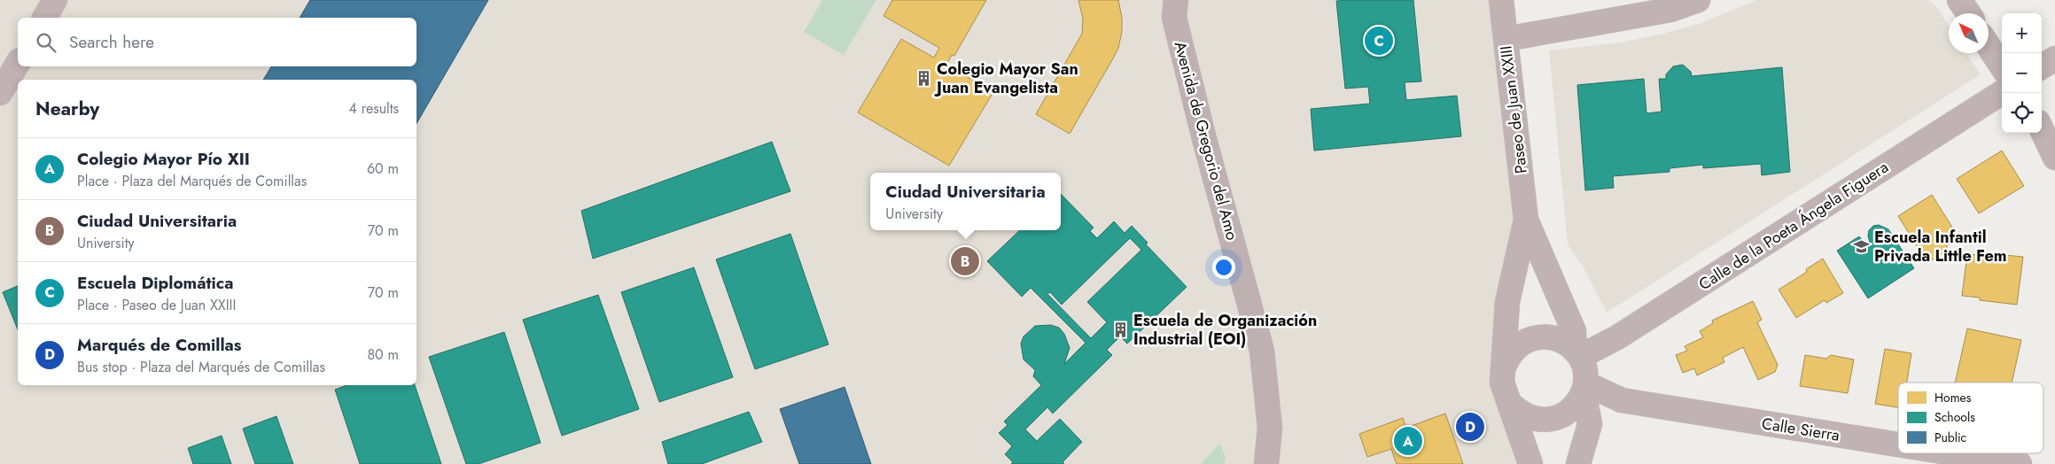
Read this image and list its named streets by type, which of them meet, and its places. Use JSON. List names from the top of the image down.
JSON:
{
  "streets": {
    "street": [
      "Paseo de Juan XXIII",
      "Avenida de Gregorio del Amo",
      "Calle de la Poeta Ángela Figuera",
      "Calle Sierra"
    ]
  },
  "crossings": [
    ["Calle de la Poeta Ángela Figuera", "Calle Sierra"]
  ],
  "places": {
    "building": ["Colegio Mayor San Juan Evangelista", "Escuela de Organización Industrial (EOI)"],
    "school or university": ["Escuela Infantil Privada Little Fem"]
  },
  "legend": ["Homes", "Schools", "Public"],
  "north": "top left",
  "page": {
    "map_buttons": ["+", "−"],
    "search": "Search here",
    "pins": [
      "C",
      "B",
      "D",
      "A"
    ],
    "heading": ["Nearby", "4 results"],
    "list": [
      {
        "mark": "A",
        "name": "Colegio Mayor Pío XII",
        "note": "Place · Plaza del Marqués de Comillas",
        "value": "60 m"
      },
      {
        "mark": "B",
        "name": "Ciudad Universitaria",
        "note": "University",
        "value": "70 m"
      },
      {
        "mark": "C",
        "name": "Escuela Diplomática",
        "note": "Place · Paseo de Juan XXIII",
        "value": "70 m"
      },
      {
        "mark": "D",
        "name": "Marqués de Comillas",
        "note": "Bus stop · Plaza del Marqués de Comillas",
        "value": "80 m"
      }
    ],
    "popup": ["Ciudad Universitaria", "University"]
  }
}
